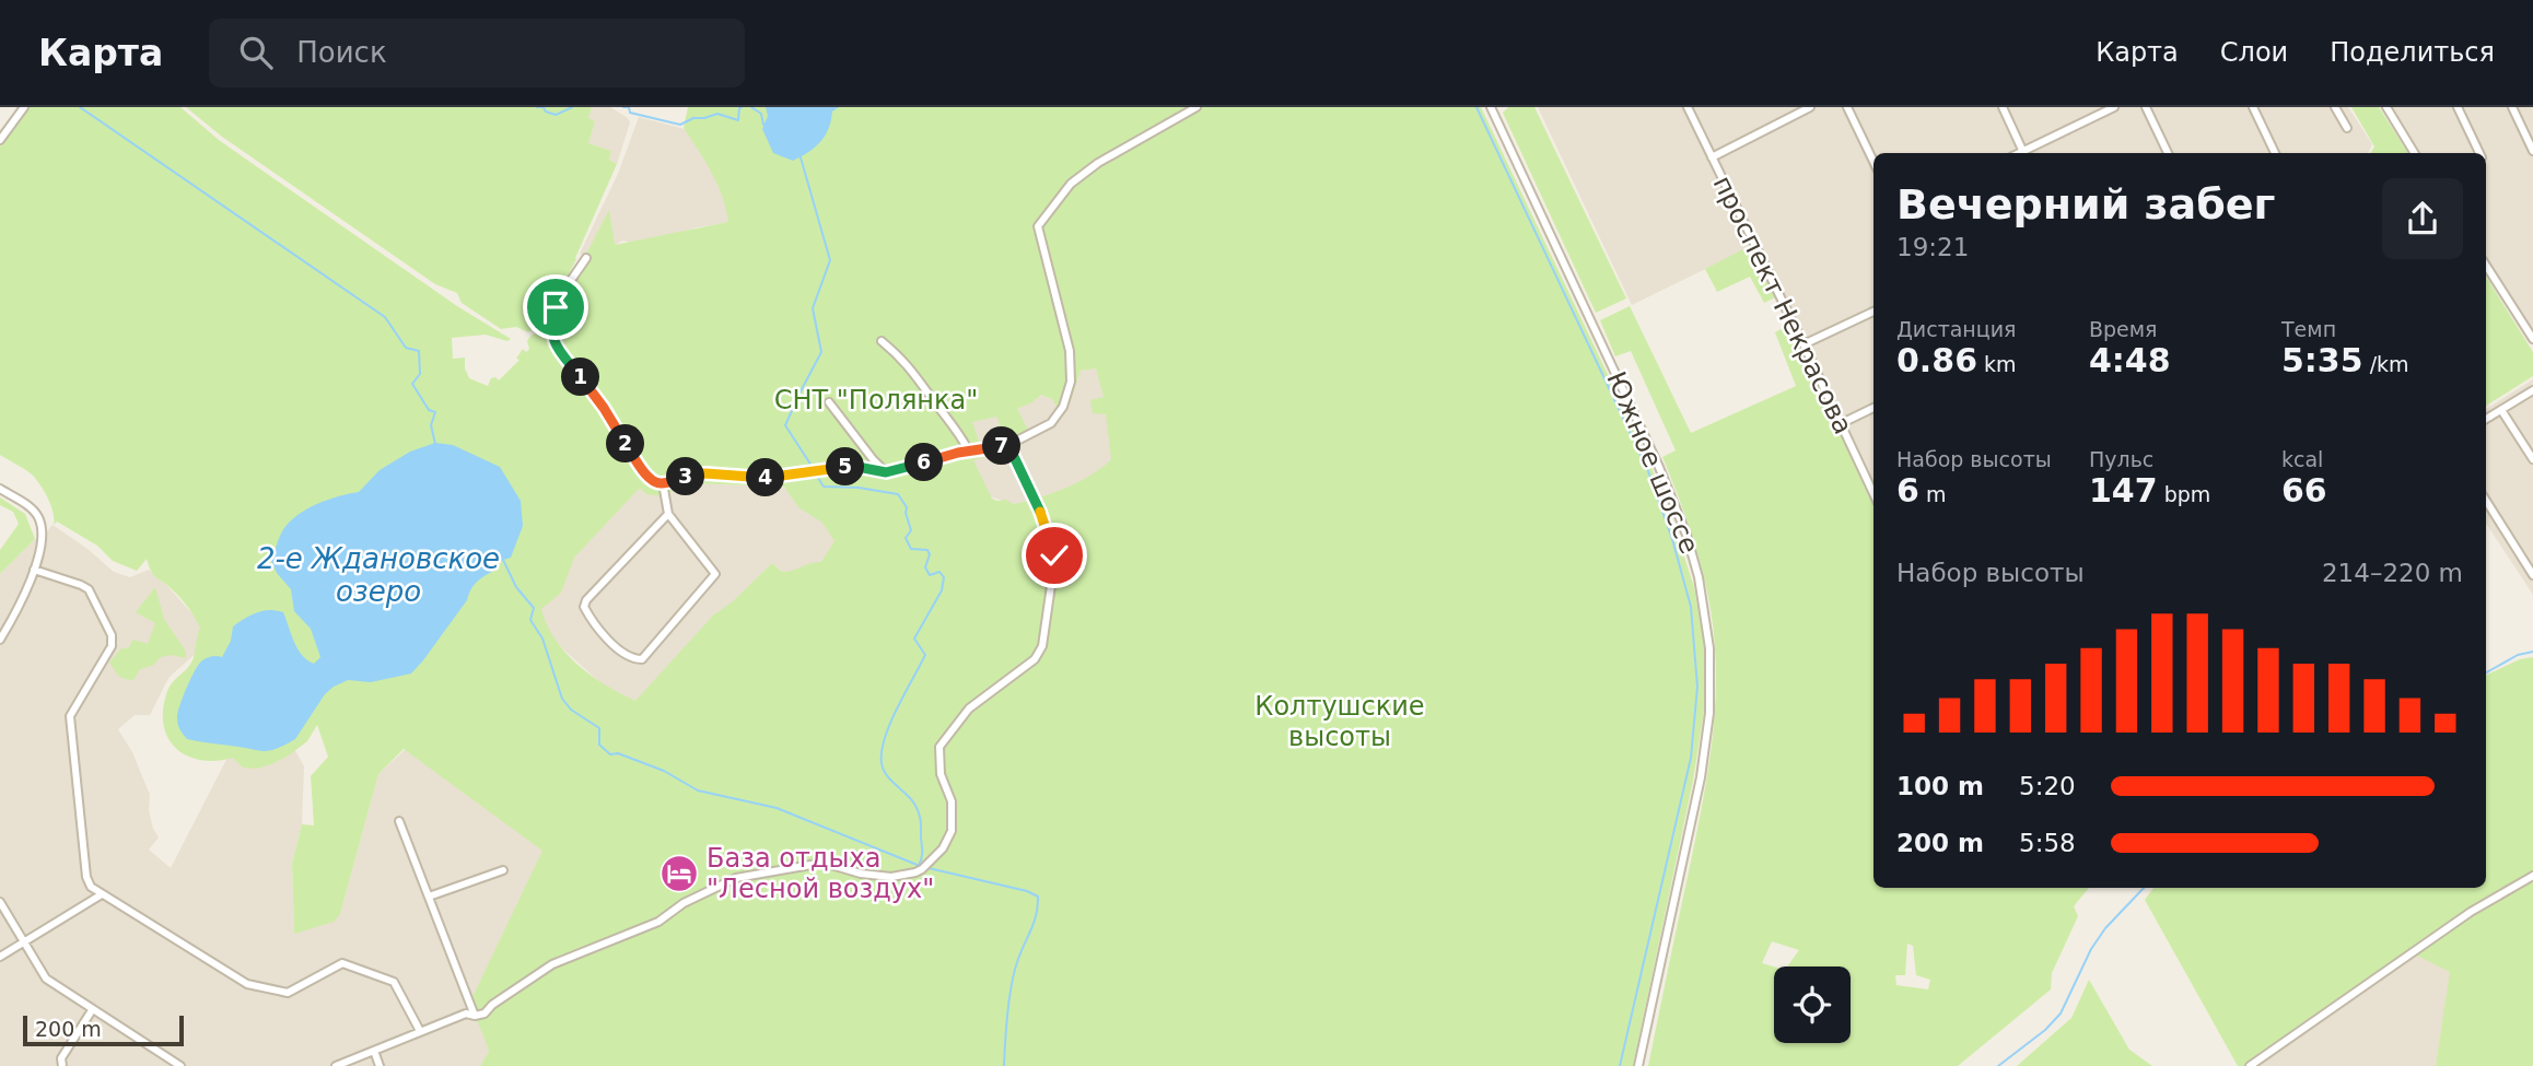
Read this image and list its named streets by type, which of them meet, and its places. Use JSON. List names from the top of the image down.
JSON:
{
  "streets": {
    "street": ["проспект Некрасова", "Южное шоссе"]
  },
  "water": ["2-е Ждановское озеро"],
  "parks": ["СНТ \"Полянка\"", "Колтушские высоты"],
  "places": {
    "hotel": ["База отдыха \"Лесной воздух\""]
  },
  "scale_bar": "200 m",
  "page": {
    "header": "Карта",
    "search": "Поиск",
    "nav": ["Карта", "Слои", "Поделиться"],
    "heading": ["Вечерний забег", "19:21"],
    "stats": [
      ["Дистанция", "0.86 km"],
      ["Время", "4:48"],
      ["Темп", "5:35 /km"],
      ["Набор высоты", "6 m"],
      ["Пульс", "147 bpm"],
      ["kcal", "66"]
    ],
    "pins": [
      "1",
      "2",
      "7",
      "6",
      "5",
      "3",
      "4"
    ],
    "chart": ["Набор высоты", "214–220 m"],
    "list": [
      {
        "name": "100 m",
        "note": "5:20"
      },
      {
        "name": "200 m",
        "note": "5:58"
      }
    ],
    "scale": "200 m"
  }
}
